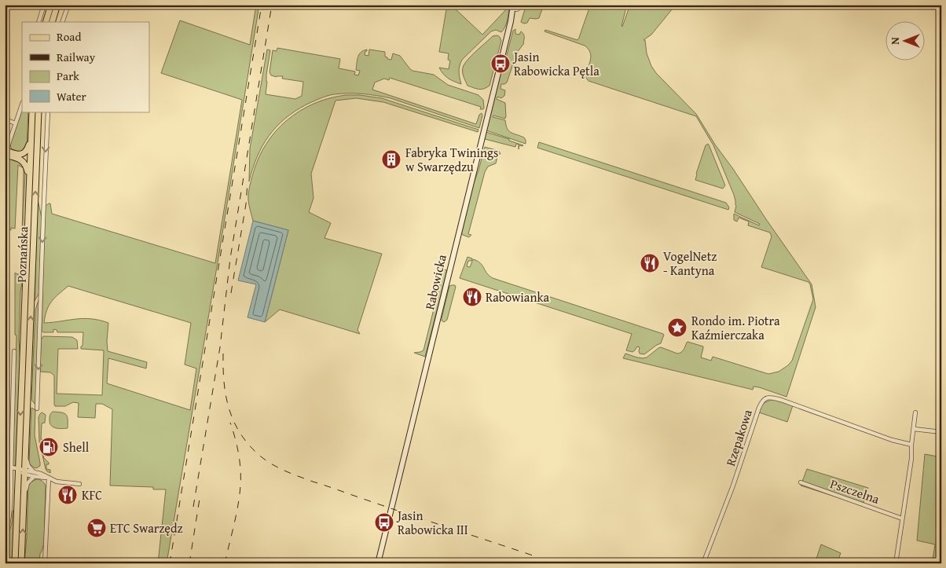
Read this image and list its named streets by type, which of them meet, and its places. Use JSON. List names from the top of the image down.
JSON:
{
  "streets": {
    "main road": ["Poznańska"],
    "street": ["Rabowicka", "Rzepakowa", "Pszczelna"]
  },
  "places": {
    "bus stop": ["Jasin Rabowicka Pętla", "Jasin Rabowicka III"],
    "building": ["Fabryka Twinings w Swarzędzu"],
    "restaurant": ["VogelNetz - Kantyna", "Rabowianka", "KFC"],
    "place": ["Rondo im. Piotra Kaźmierczaka"],
    "fuel station": ["Shell"],
    "supermarket": ["ETC Swarzędz"]
  },
  "legend": [
    "Road",
    "Railway",
    "Park",
    "Water"
  ],
  "north": "left"
}
